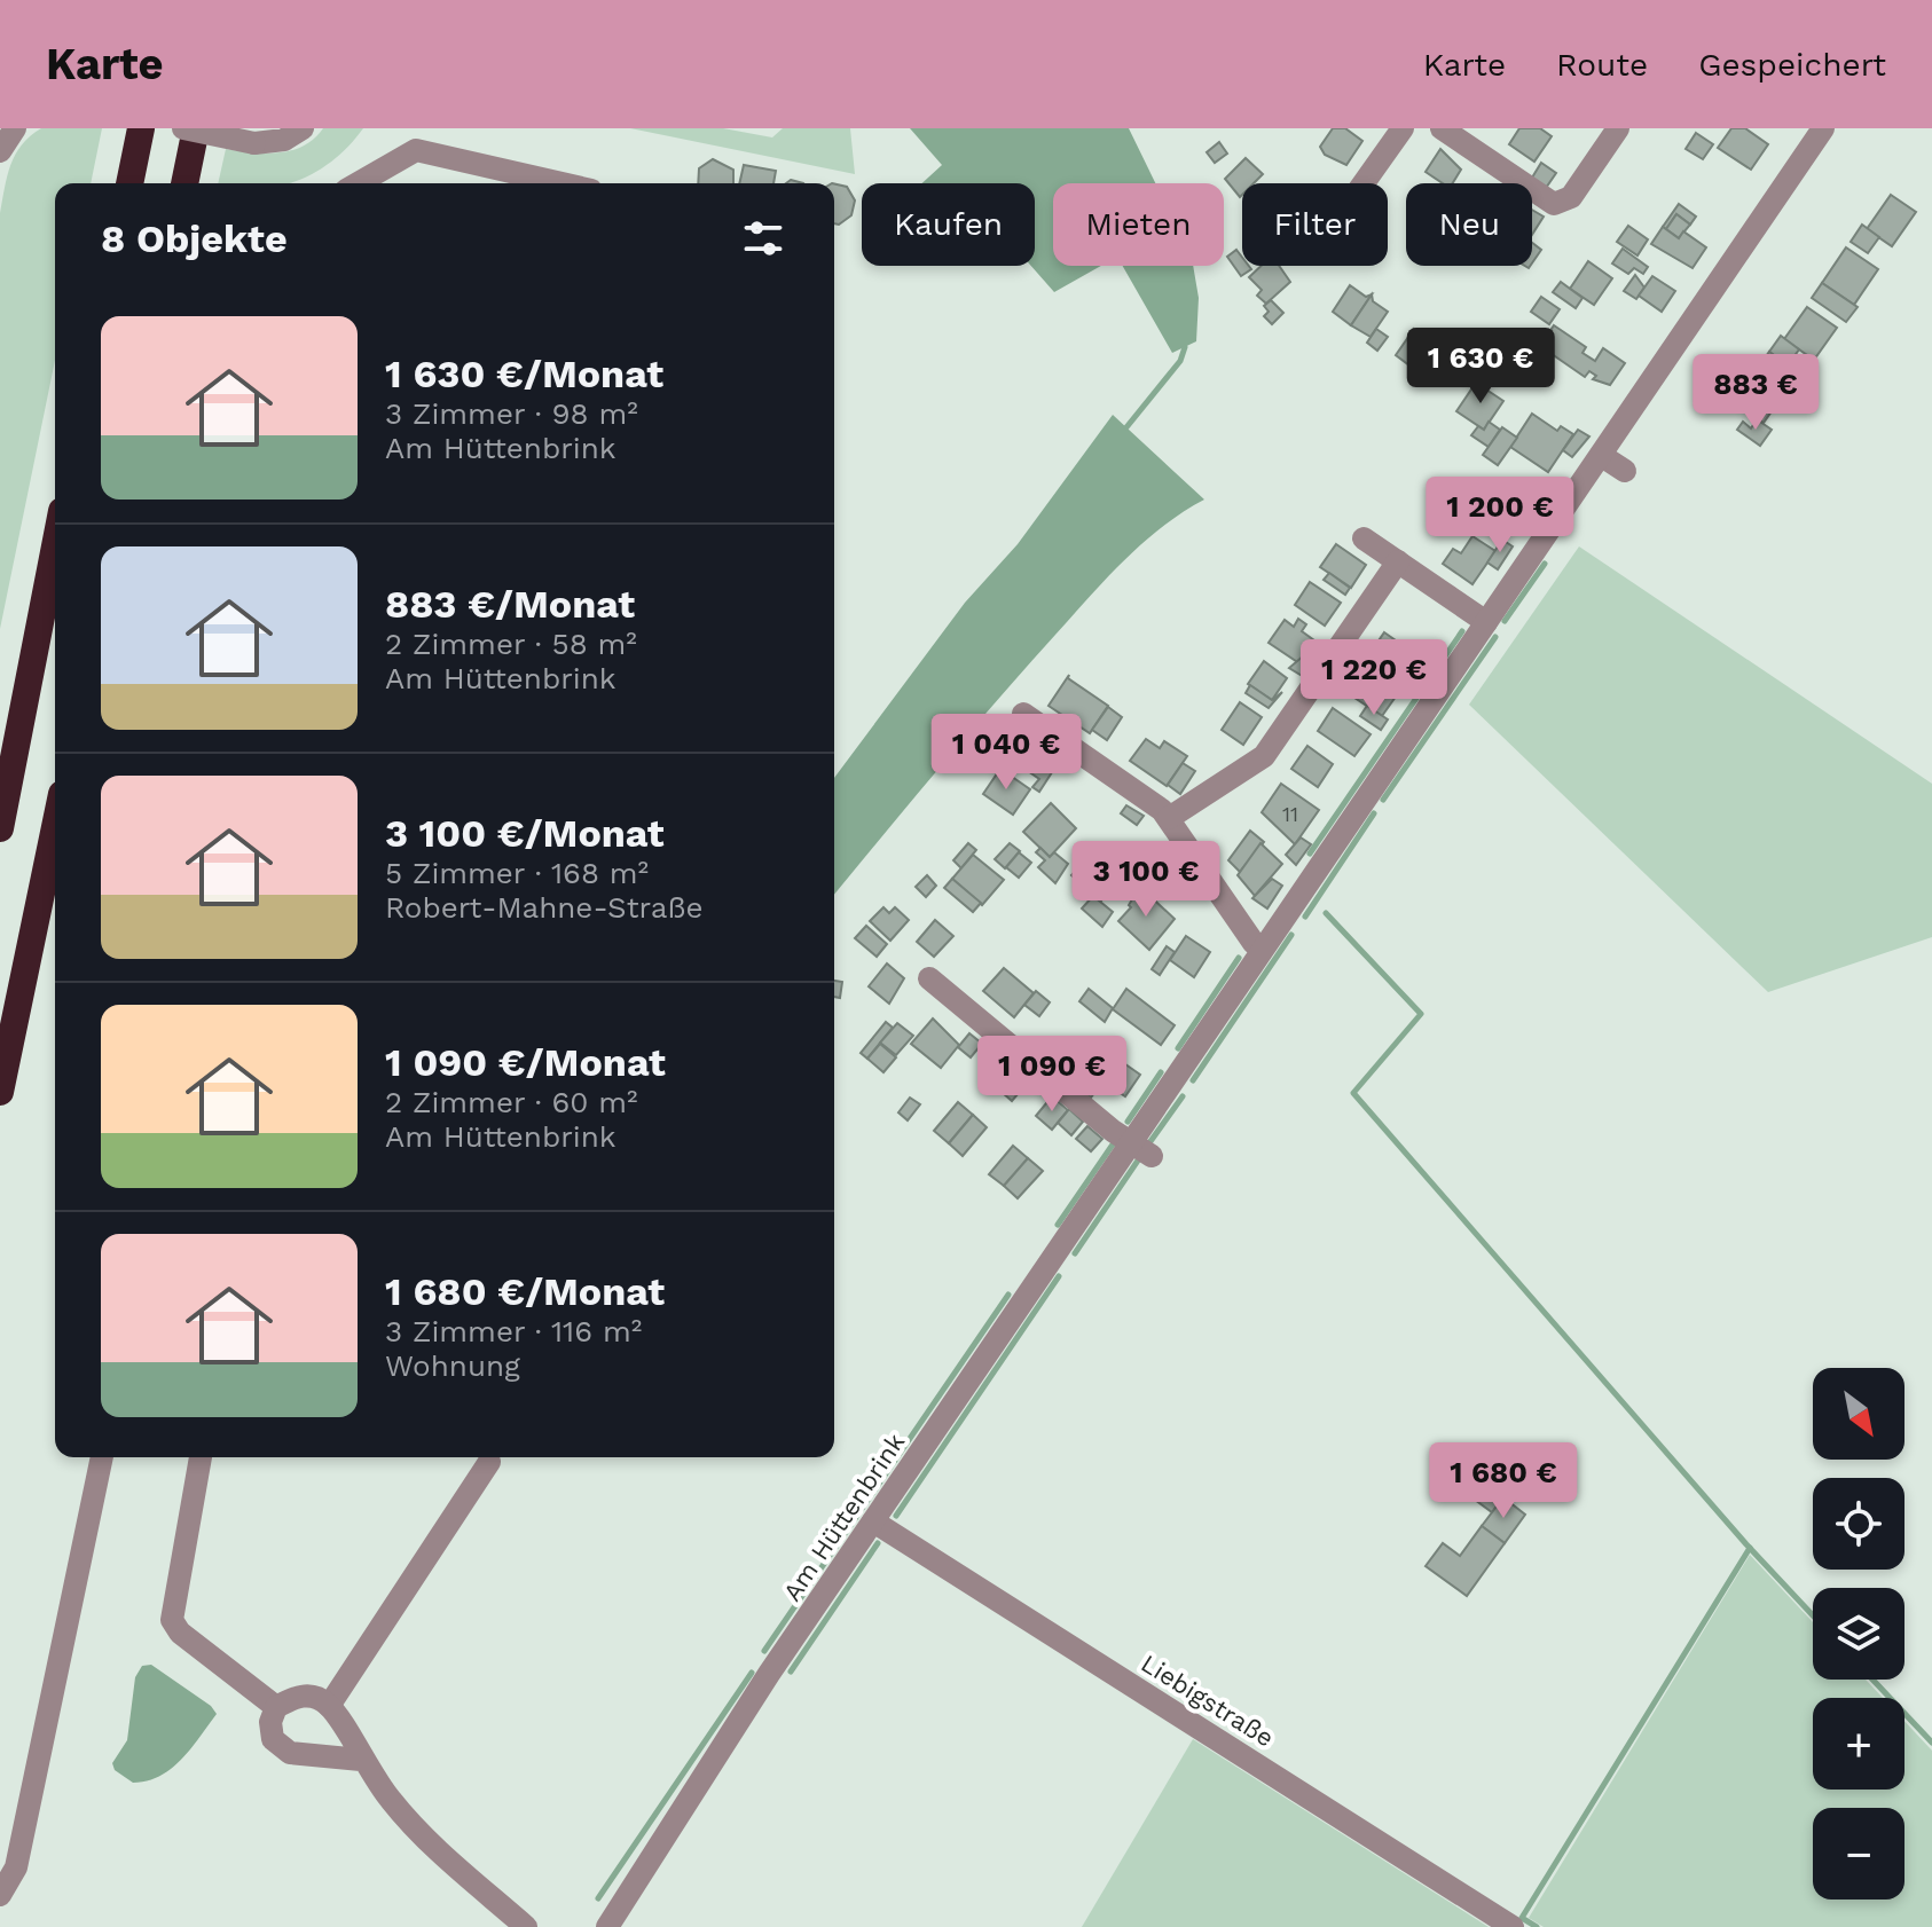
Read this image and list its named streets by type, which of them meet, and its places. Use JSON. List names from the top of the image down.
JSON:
{
  "streets": {
    "street": ["Am Hüttenbrink", "Liebigstraße"]
  },
  "crossings": [
    ["Am Hüttenbrink", "Liebigstraße"]
  ],
  "house_numbers": ["11"],
  "north": "bottom right",
  "page": {
    "header": "Karte",
    "nav": ["Karte", "Route", "Gespeichert"],
    "chip": [
      "Kaufen",
      "Mieten",
      "Filter",
      "Neu"
    ],
    "heading": "8 Objekte",
    "list": [
      {
        "name": "1 630 €/Monat",
        "note": "3 Zimmer · 98 m² · Am Hüttenbrink"
      },
      {
        "name": "883 €/Monat",
        "note": "2 Zimmer · 58 m² · Am Hüttenbrink"
      },
      {
        "name": "3 100 €/Monat",
        "note": "5 Zimmer · 168 m² · Robert-Mahne-Straße"
      },
      {
        "name": "1 090 €/Monat",
        "note": "2 Zimmer · 60 m² · Am Hüttenbrink"
      },
      {
        "name": "1 680 €/Monat",
        "note": "3 Zimmer · 116 m² · Wohnung"
      }
    ],
    "price": [
      "1 630 €",
      "883 €",
      "1 200 €",
      "1 220 €",
      "1 040 €",
      "3 100 €",
      "1 090 €",
      "1 680 €"
    ],
    "map_buttons": ["+", "−"]
  }
}
